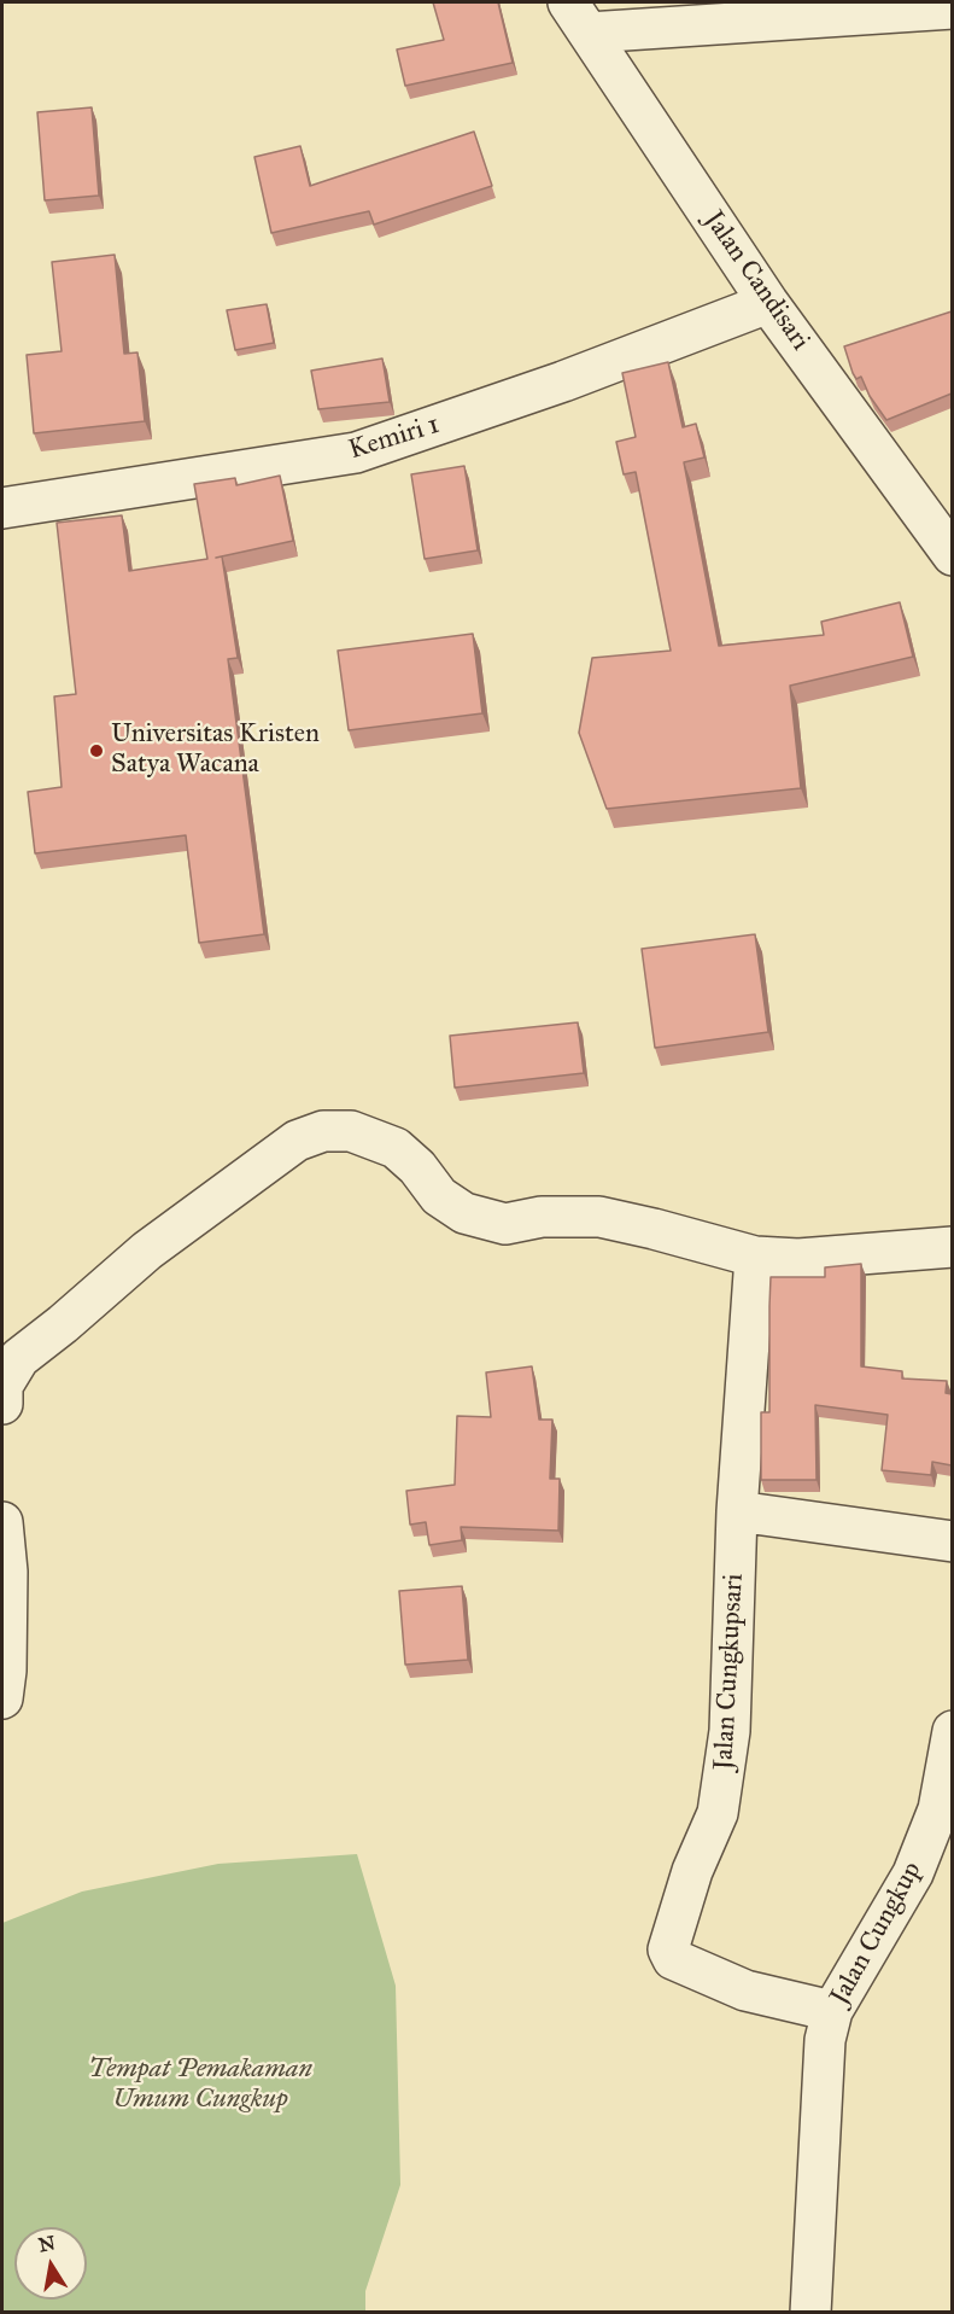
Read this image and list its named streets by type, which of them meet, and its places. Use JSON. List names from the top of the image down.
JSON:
{
  "streets": {
    "street": [
      "Jalan Candisari",
      "Kemiri 1",
      "Jalan Cungkupsari",
      "Jalan Cungkup"
    ]
  },
  "crossings": [
    ["Jalan Candisari", "Kemiri 1"],
    ["Jalan Cungkupsari", "Jalan Cungkup"]
  ],
  "parks": ["Tempat Pemakaman Umum Cungkup"],
  "places": ["Universitas Kristen Satya Wacana"],
  "north": "top"
}
